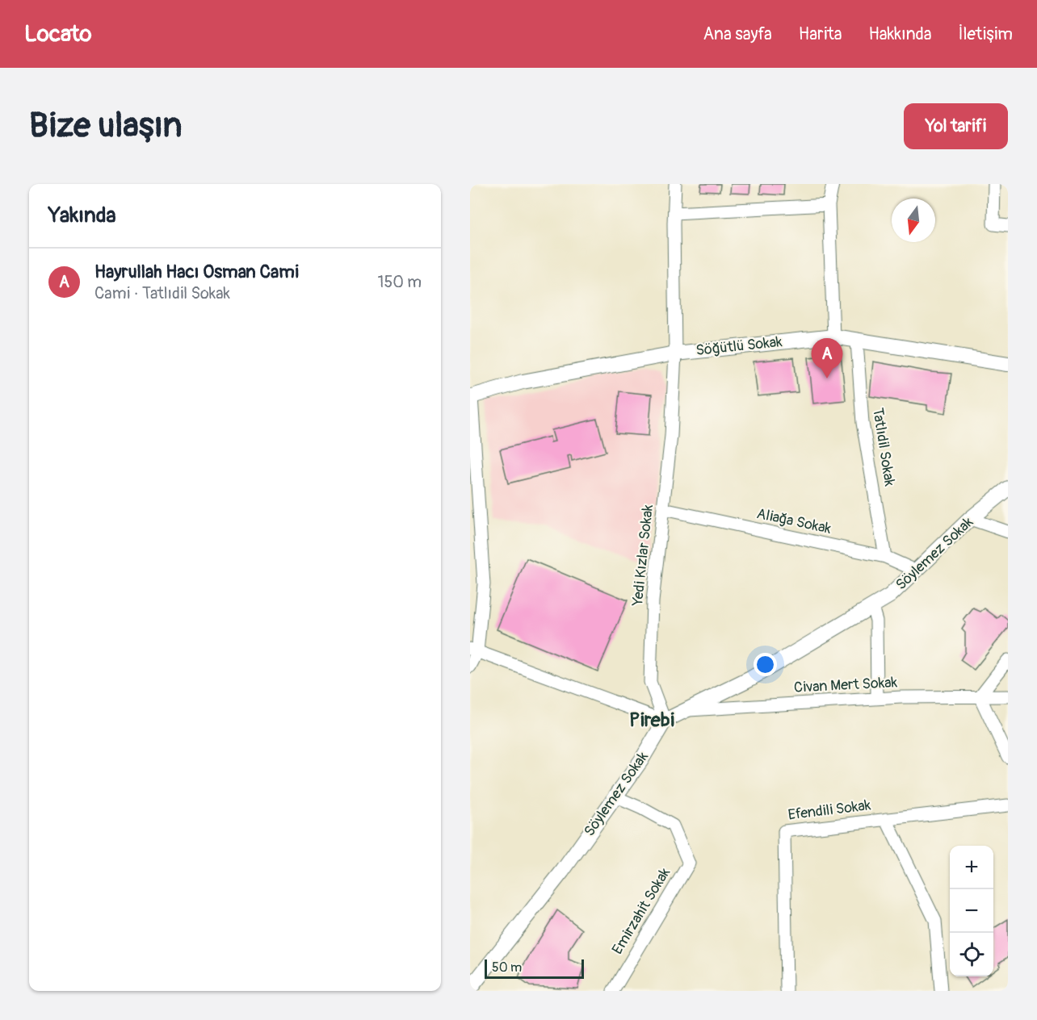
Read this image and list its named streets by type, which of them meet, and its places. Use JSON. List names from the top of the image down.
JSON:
{
  "streets": {
    "street": [
      "Söğütlü Sokak",
      "Tatlıdil Sokak",
      "Aliağa Sokak",
      "Söylemez Sokak",
      "Yedi Kızlar Sokak",
      "Civan Mert Sokak",
      "Efendili Sokak",
      "Emirzahit Sokak"
    ]
  },
  "crossings": [
    ["Söğütlü Sokak", "Tatlıdil Sokak"],
    ["Söğütlü Sokak", "Yedi Kızlar Sokak"],
    ["Tatlıdil Sokak", "Aliağa Sokak"],
    ["Aliağa Sokak", "Söylemez Sokak"],
    ["Aliağa Sokak", "Yedi Kızlar Sokak"],
    ["Söylemez Sokak", "Yedi Kızlar Sokak"],
    ["Söylemez Sokak", "Civan Mert Sokak"],
    ["Söylemez Sokak", "Emirzahit Sokak"]
  ],
  "districts": ["Pirebi"],
  "scale_bar": "50 m",
  "north": "bottom",
  "page": {
    "header": "Locato",
    "nav": [
      "Ana sayfa",
      "Harita",
      "Hakkında",
      "İletişim"
    ],
    "buttons": "Yol tarifi",
    "title": "Bize ulaşın",
    "heading": "Yakında",
    "list": [
      {
        "mark": "A",
        "name": "Hayrullah Hacı Osman Cami",
        "note": "Cami · Tatlıdil Sokak",
        "value": "150 m"
      }
    ],
    "pins": "A",
    "map_buttons": ["+", "−"],
    "scale": "50 m"
  }
}
